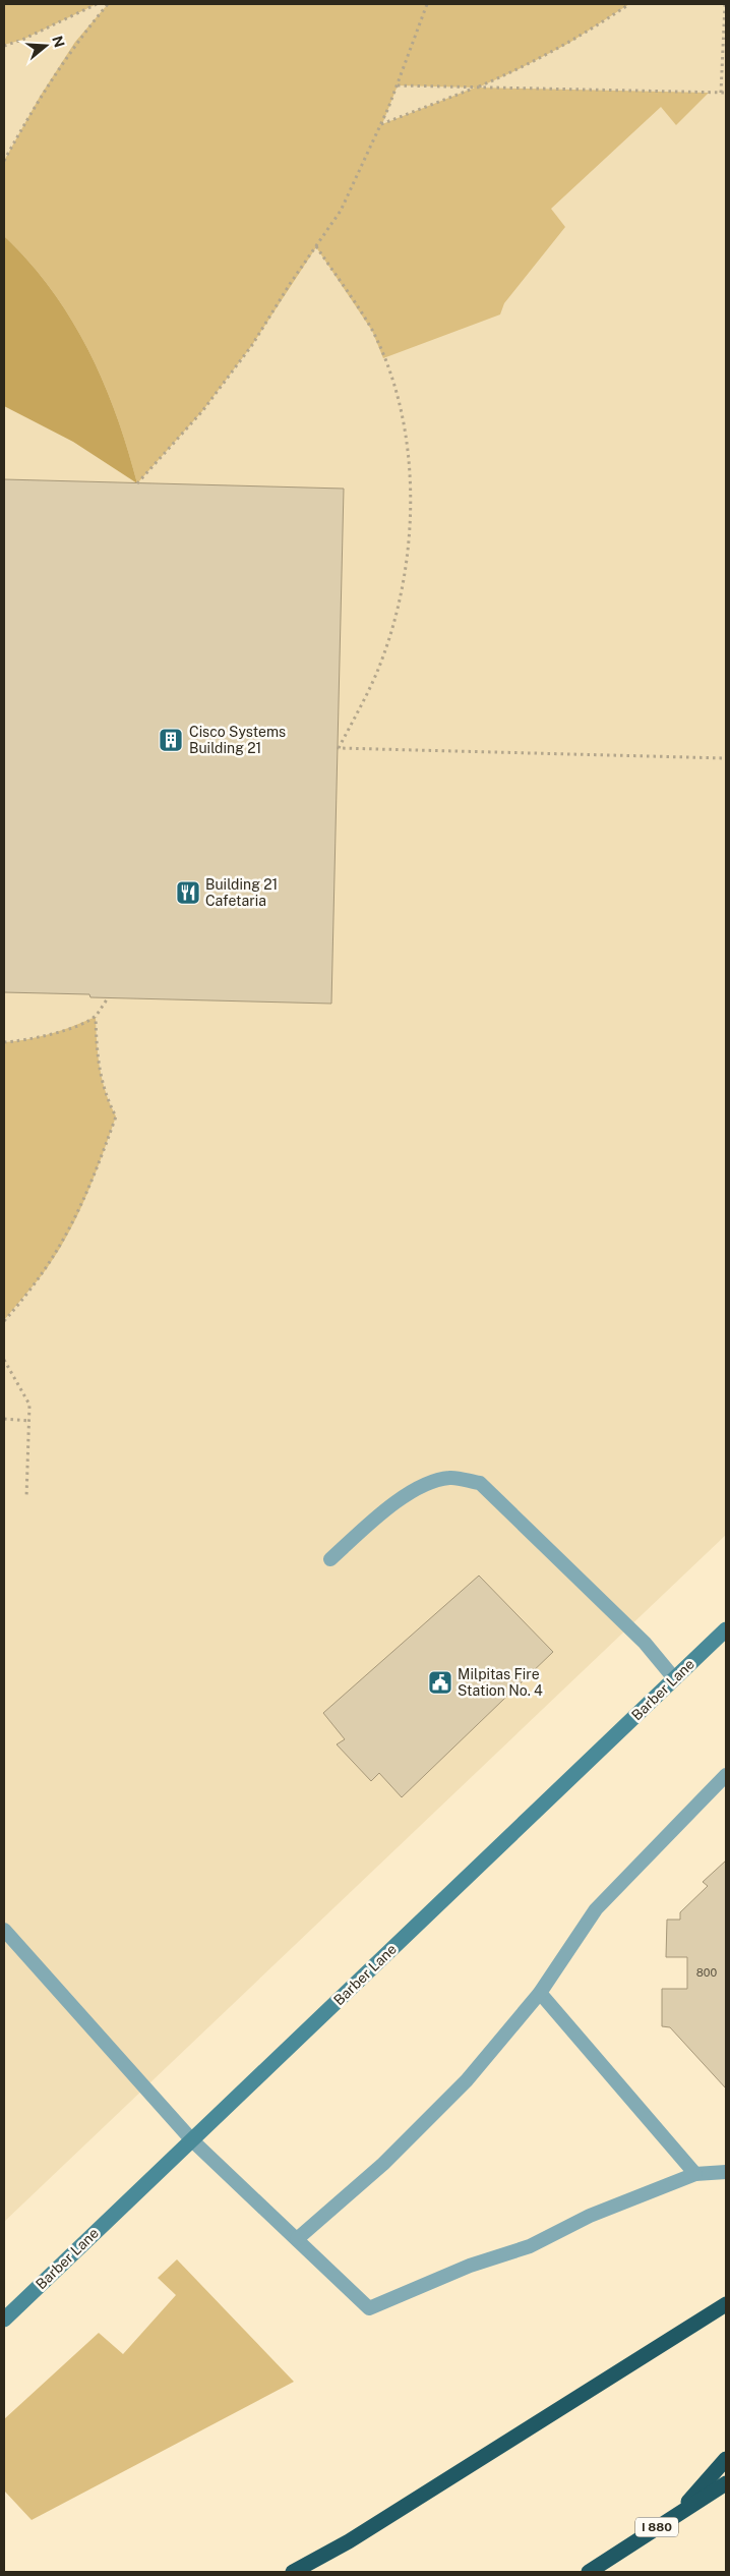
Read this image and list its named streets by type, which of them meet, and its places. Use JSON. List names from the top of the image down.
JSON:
{
  "streets": {
    "highway": ["I 880"],
    "street": ["Barber Lane"]
  },
  "places": {
    "building": ["Cisco Systems Building 21"],
    "restaurant": ["Building 21 Cafetaria"],
    "public building": ["Milpitas Fire Station No. 4"]
  },
  "house_numbers": ["800"],
  "north": "right"
}
